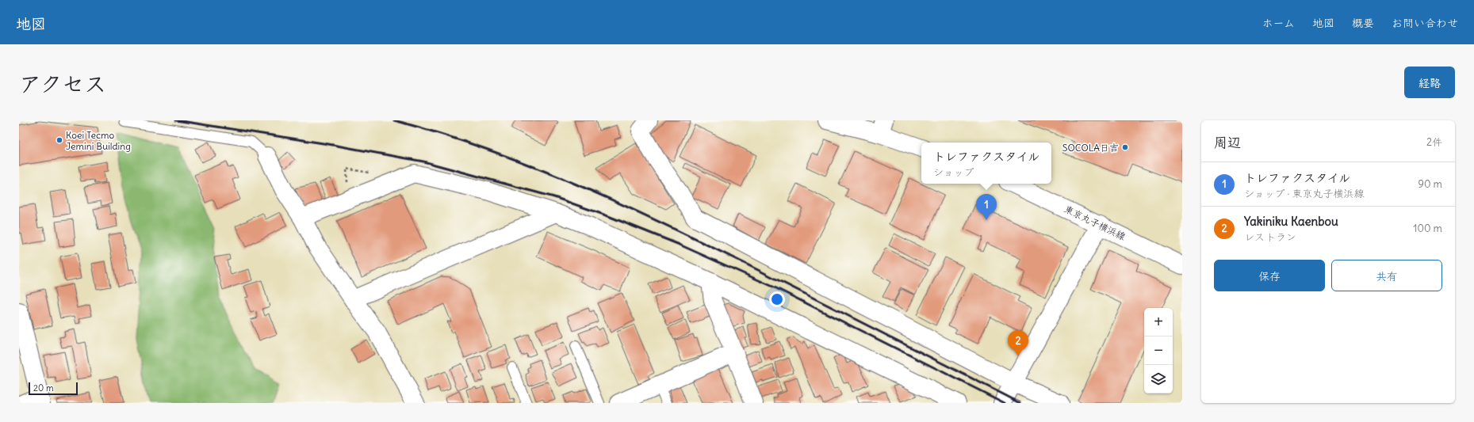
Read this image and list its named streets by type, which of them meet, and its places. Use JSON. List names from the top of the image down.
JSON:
{
  "streets": {
    "street": ["東京丸子横浜線"]
  },
  "places": ["Koei Tecmo Jemini Building", "SOCOLA日吉"],
  "scale_bar": "20 m",
  "page": {
    "header": "地図",
    "nav": [
      "ホーム",
      "地図",
      "概要",
      "お問い合わせ"
    ],
    "title": "アクセス",
    "buttons": [
      "経路",
      ["保存", "共有"]
    ],
    "heading": ["周辺", "2件"],
    "popup": ["トレファクスタイル", "ショップ"],
    "list": [
      {
        "mark": "1",
        "name": "トレファクスタイル",
        "note": "ショップ · 東京丸子横浜線",
        "value": "90 m"
      },
      {
        "mark": "2",
        "name": "Yakiniku Kaenbou",
        "note": "レストラン",
        "value": "100 m"
      }
    ],
    "pins": ["1", "2"],
    "map_buttons": ["+", "−"],
    "scale": "20 m"
  }
}
